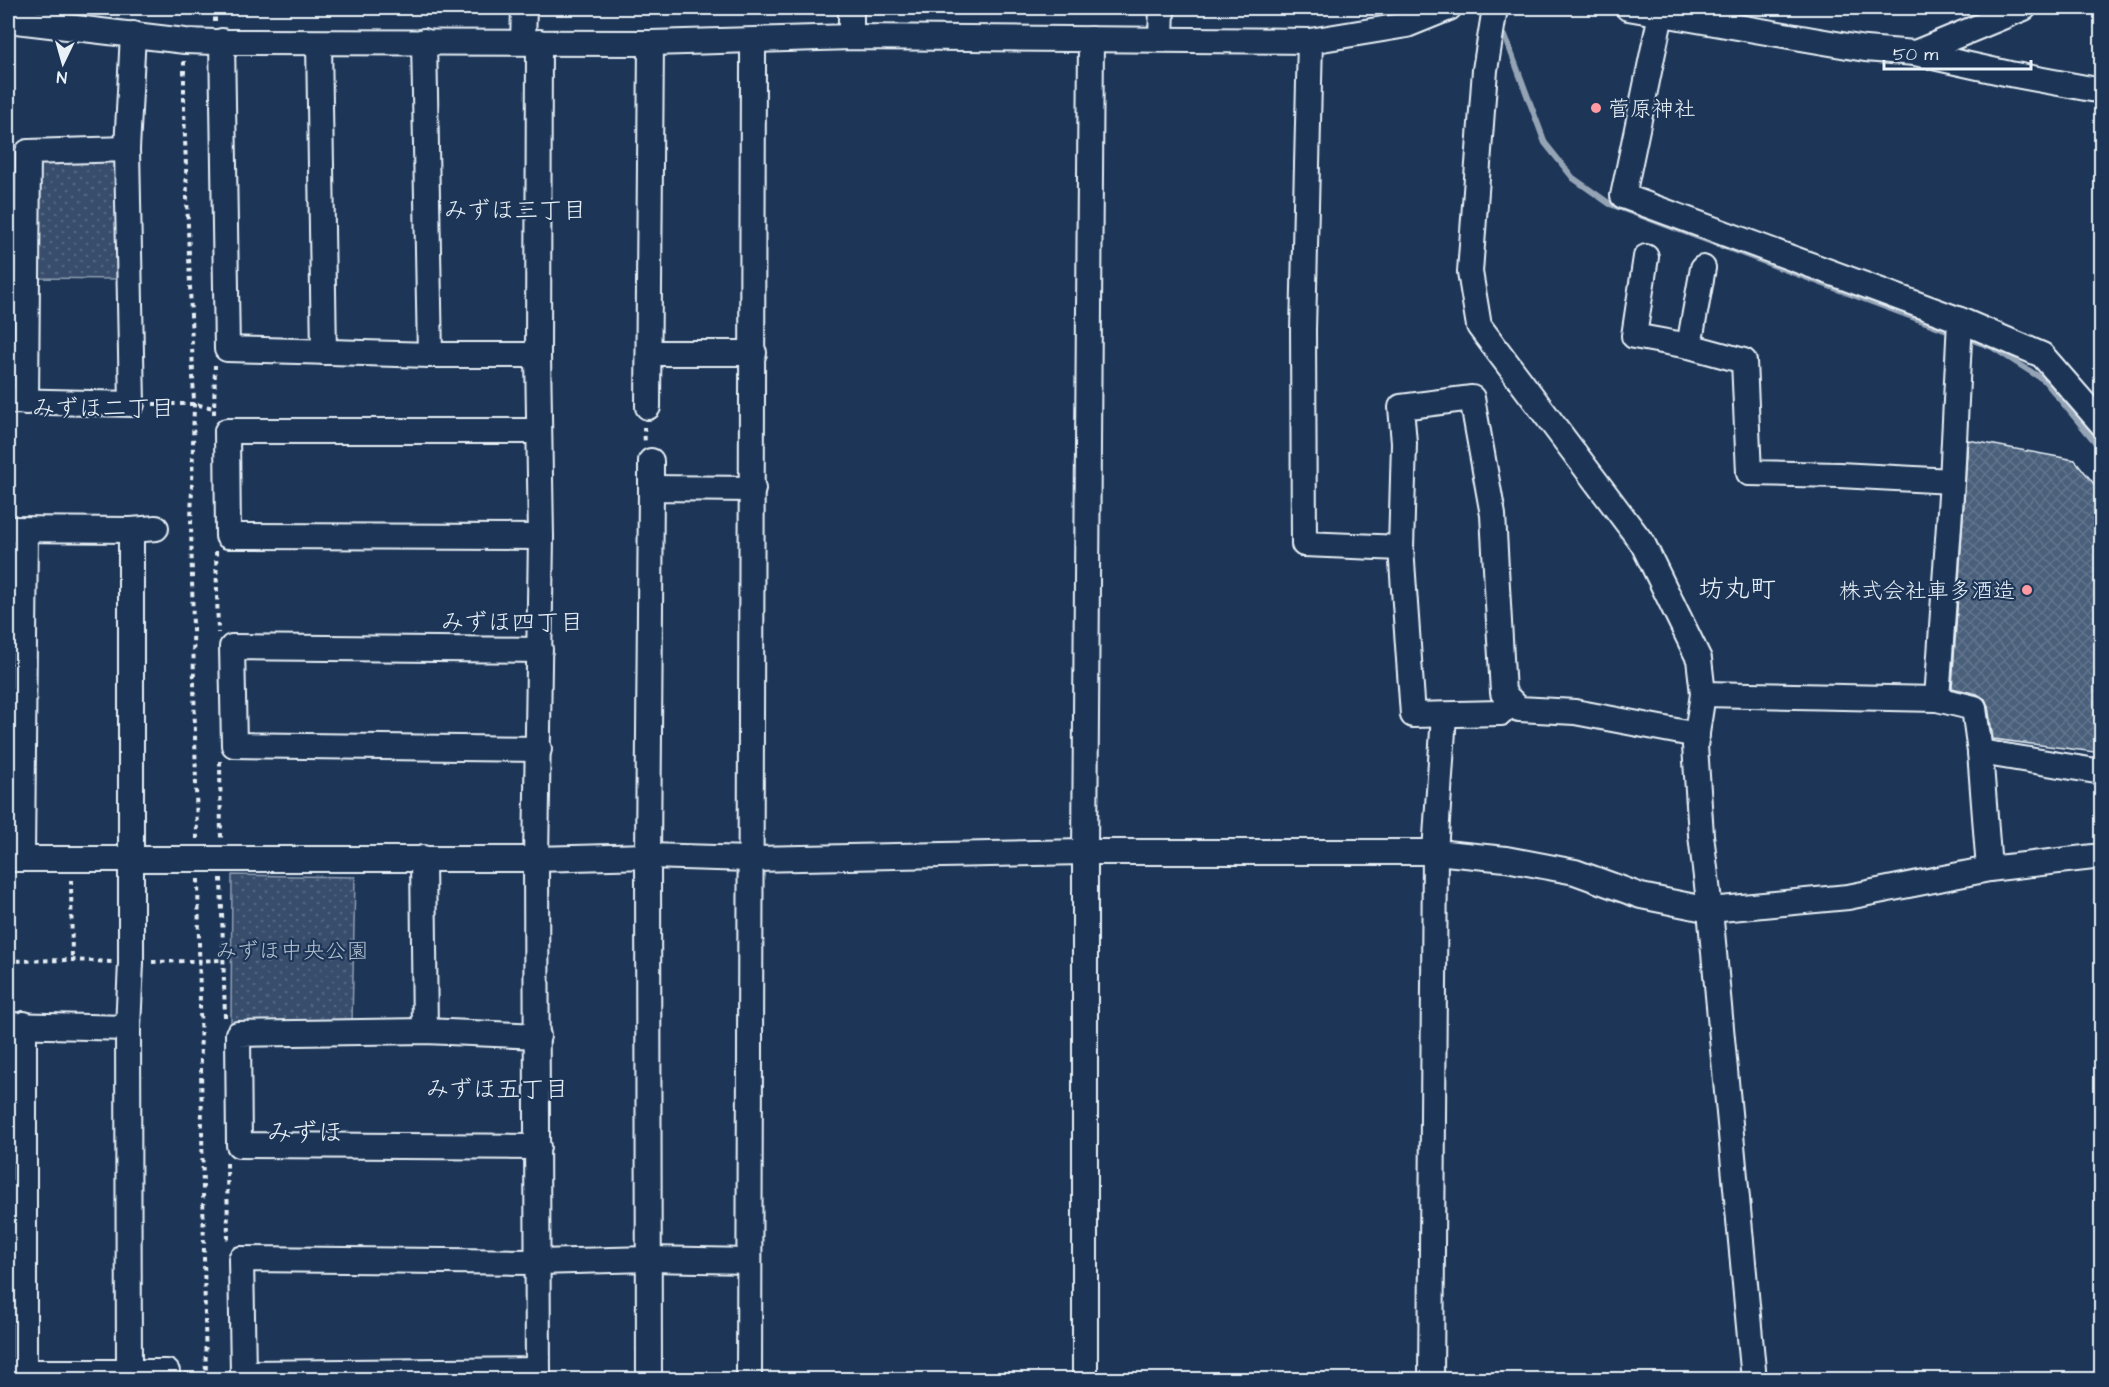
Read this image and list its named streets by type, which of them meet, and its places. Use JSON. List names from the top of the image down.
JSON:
{
  "districts": [
    "みずほ三丁目",
    "みずほ二丁目",
    "坊丸町",
    "みずほ四丁目",
    "みずほ五丁目",
    "みずほ"
  ],
  "parks": ["みずほ中央公園"],
  "places": ["菅原神社", "株式会社車多酒造"],
  "scale_bar": "50 m",
  "north": "bottom"
}
